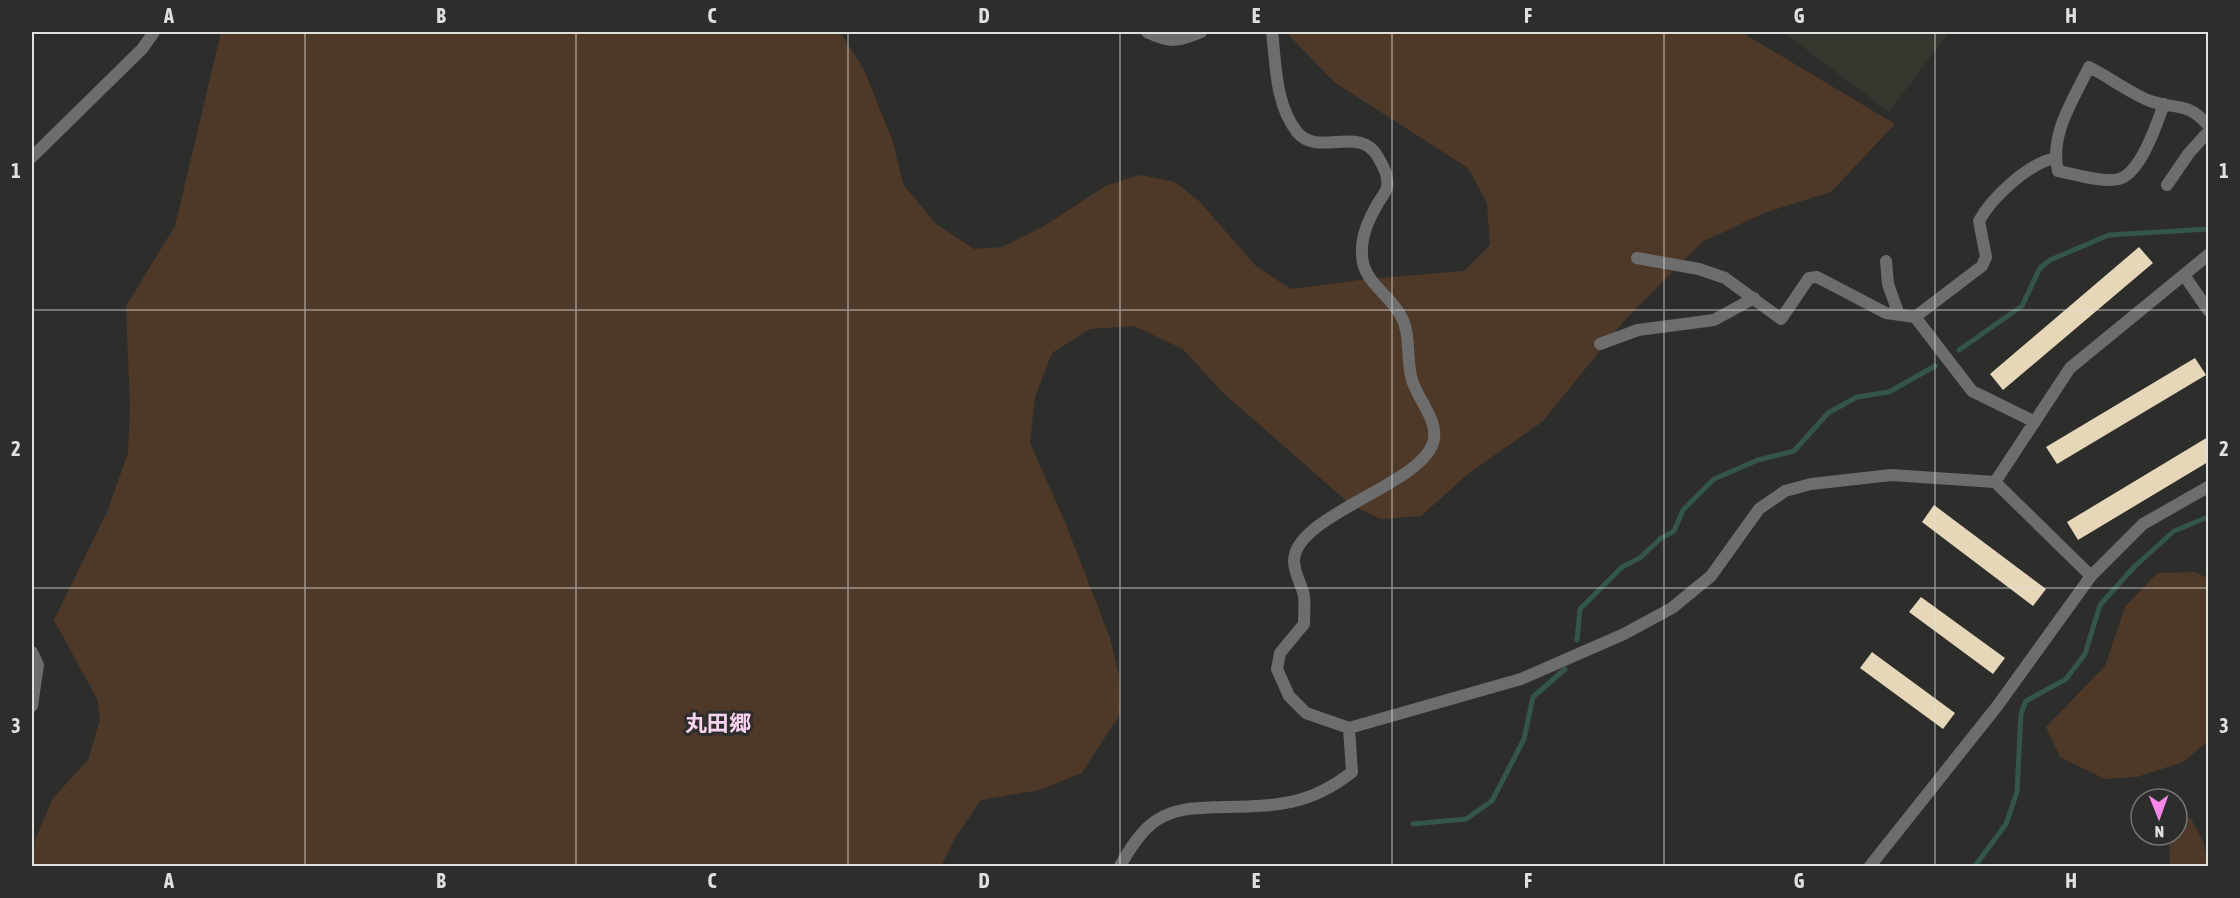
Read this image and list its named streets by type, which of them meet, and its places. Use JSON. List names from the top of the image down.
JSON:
{
  "districts": ["丸田郷"],
  "north": "bottom",
  "grid": {
    "columns": [
      "A",
      "B",
      "C",
      "D",
      "E",
      "F",
      "G",
      "H"
    ],
    "rows": ["1", "2", "3"]
  }
}
